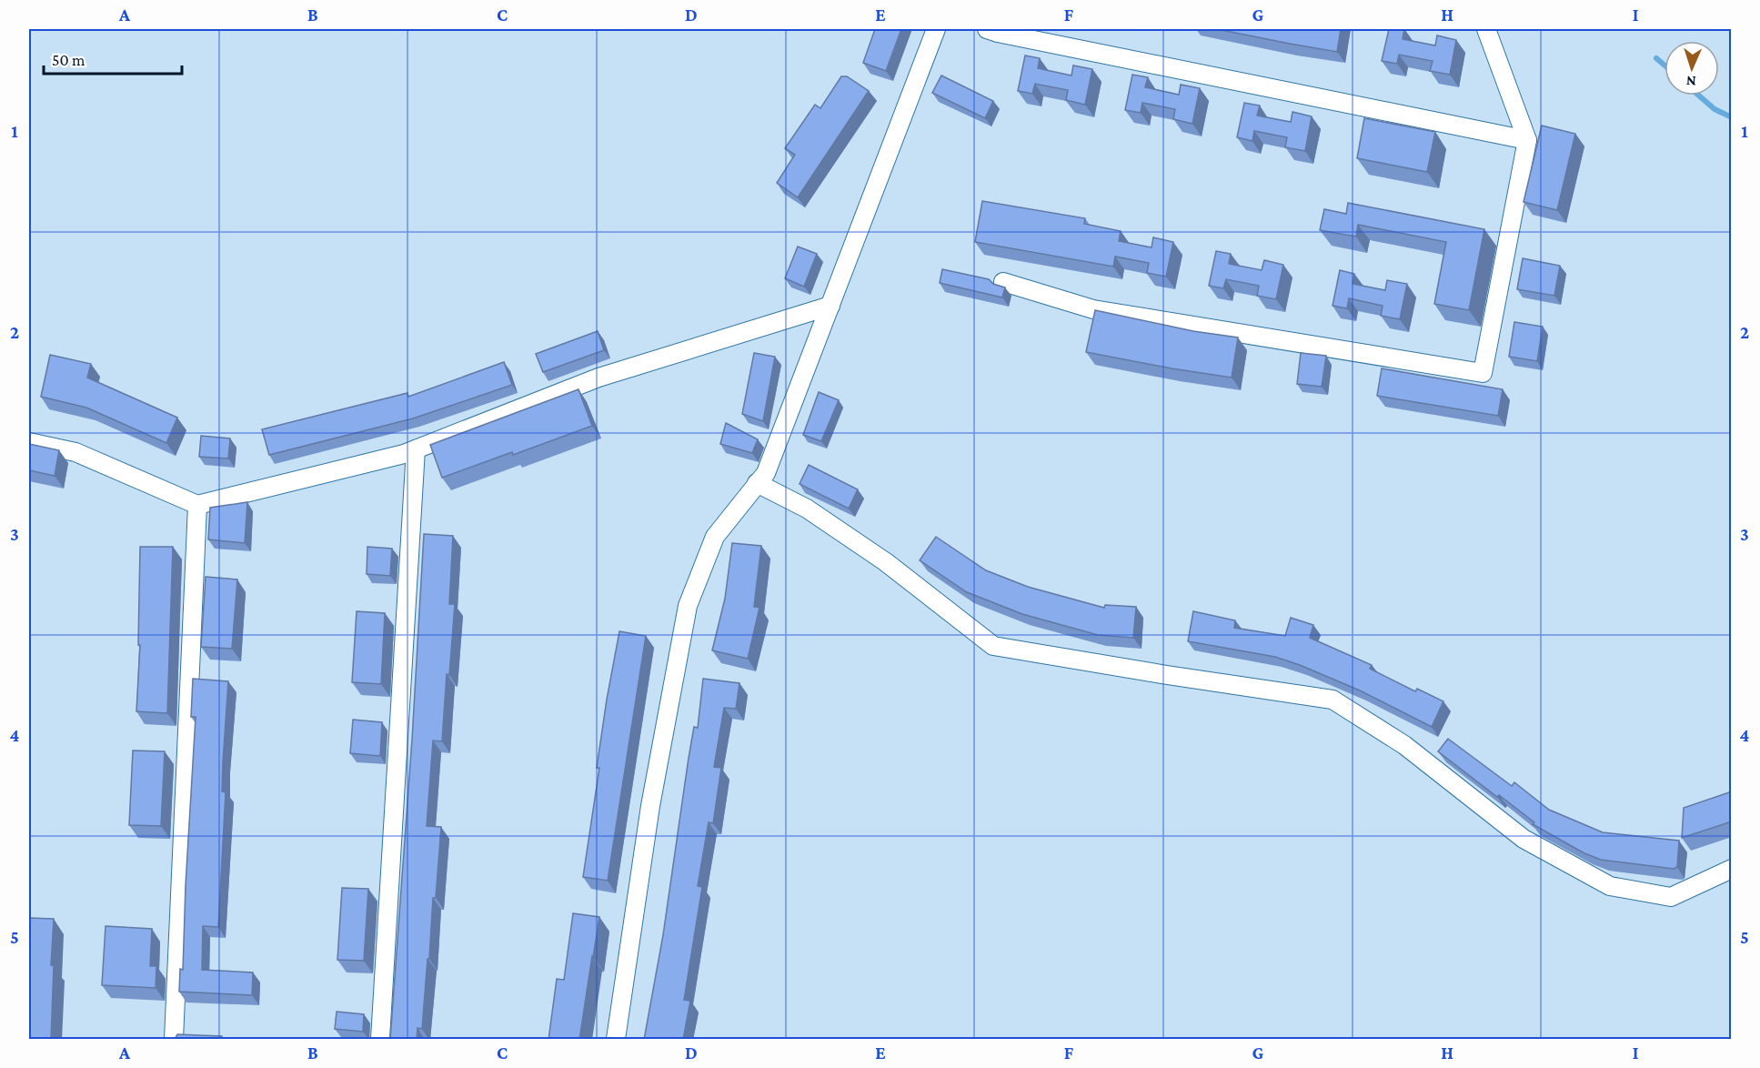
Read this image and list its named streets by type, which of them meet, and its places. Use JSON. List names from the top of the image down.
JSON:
{
  "scale_bar": "50 m",
  "north": "bottom",
  "grid": {
    "columns": [
      "A",
      "B",
      "C",
      "D",
      "E",
      "F",
      "G",
      "H",
      "I"
    ],
    "rows": [
      "1",
      "2",
      "3",
      "4",
      "5"
    ]
  }
}
